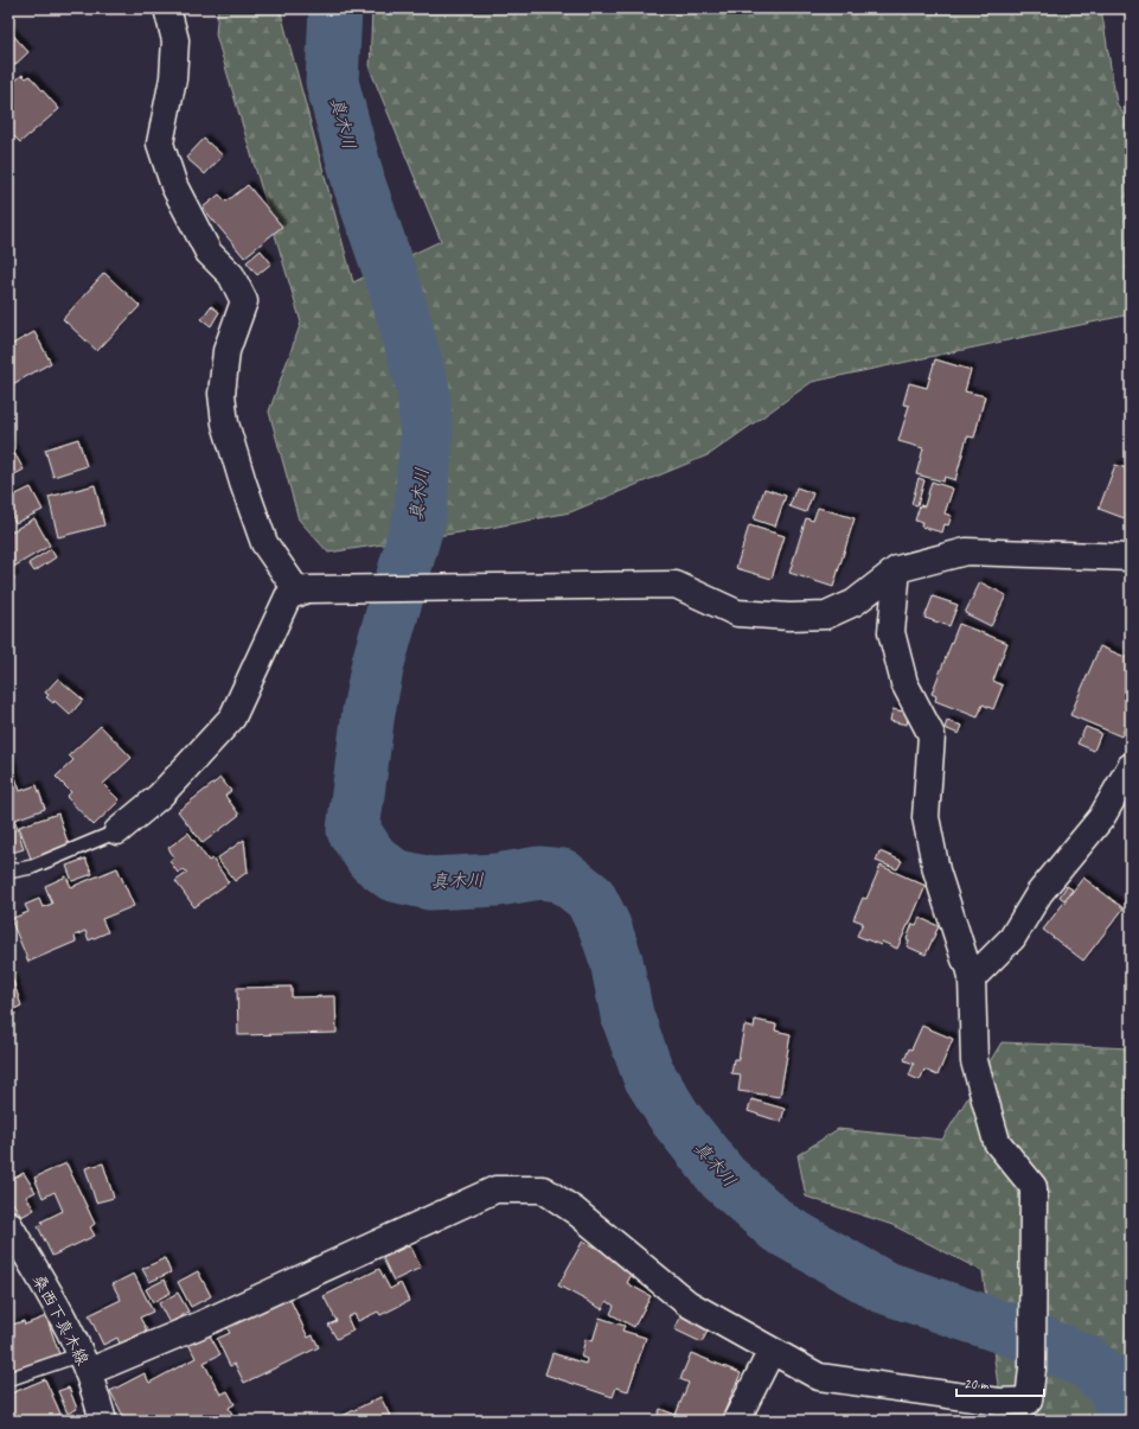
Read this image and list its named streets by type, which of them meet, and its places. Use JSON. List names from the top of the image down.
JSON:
{
  "streets": {
    "street": ["桑西下真木線"]
  },
  "water": ["真木川"],
  "scale_bar": "20 m"
}
